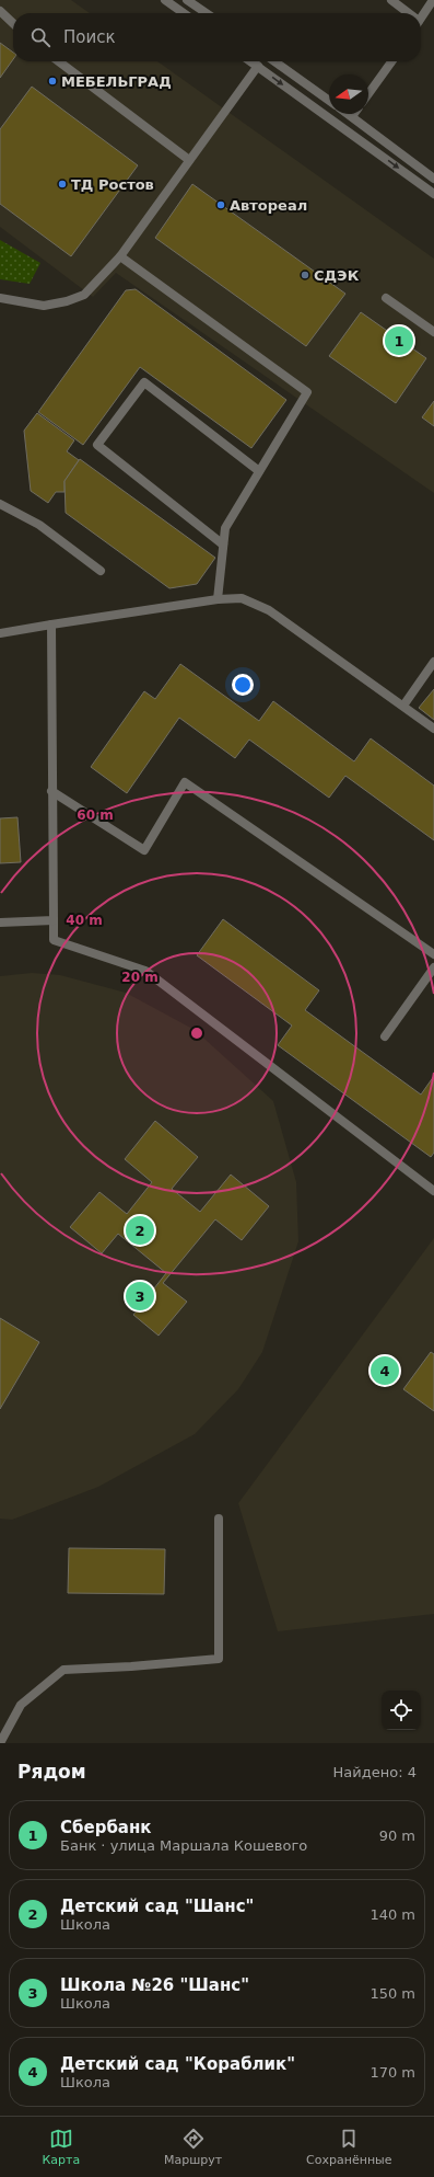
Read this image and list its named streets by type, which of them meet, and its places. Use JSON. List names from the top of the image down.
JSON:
{
  "places": [
    "МЕБЕЛЬГРАД",
    "ТД Ростов",
    "Автореал",
    "СДЭК"
  ],
  "north": "left",
  "page": {
    "search": "Поиск",
    "pins": [
      "1",
      "2",
      "3",
      "4"
    ],
    "heading": ["Рядом", "Найдено: 4"],
    "list": [
      {
        "mark": "1",
        "name": "Сбербанк",
        "note": "Банк · улица Маршала Кошевого",
        "value": "90 m"
      },
      {
        "mark": "2",
        "name": "Детский сад \"Шанс\"",
        "note": "Школа",
        "value": "140 m"
      },
      {
        "mark": "3",
        "name": "Школа №26 \"Шанс\"",
        "note": "Школа",
        "value": "150 m"
      },
      {
        "mark": "4",
        "name": "Детский сад \"Кораблик\"",
        "note": "Школа",
        "value": "170 m"
      }
    ],
    "nav": ["Карта", "Маршрут", "Сохранённые"]
  },
  "rings": ["60 m", "40 m", "20 m"]
}
